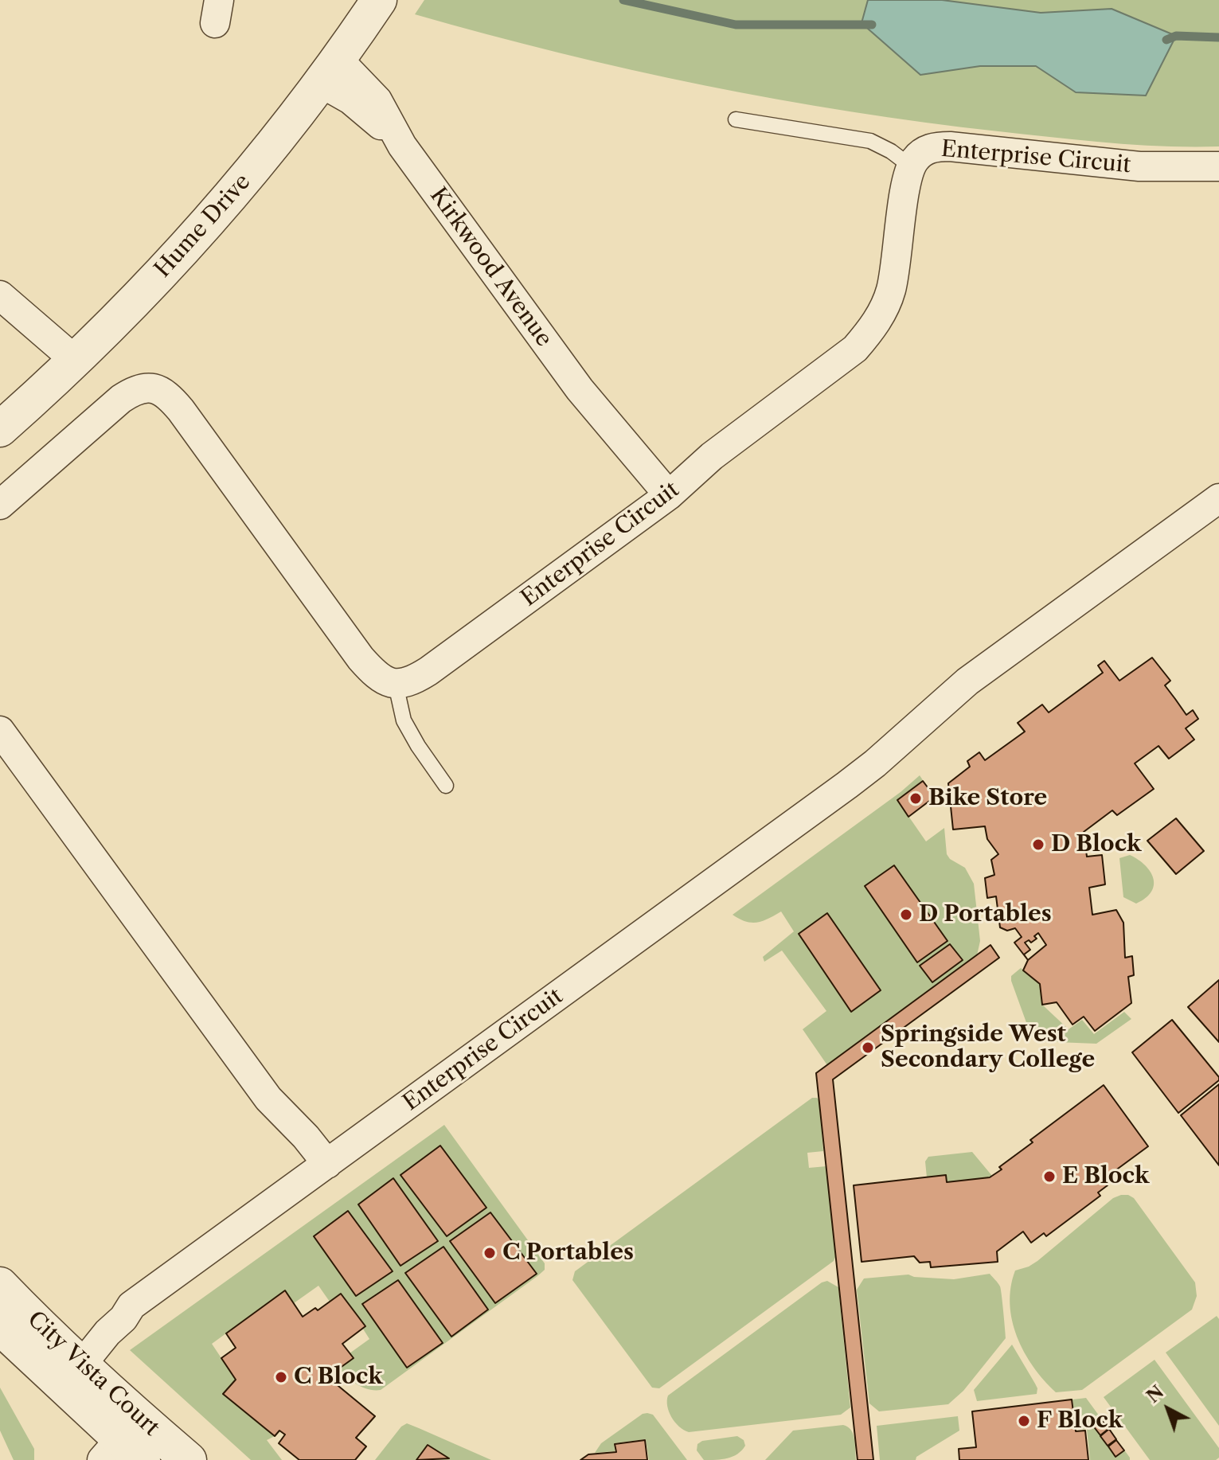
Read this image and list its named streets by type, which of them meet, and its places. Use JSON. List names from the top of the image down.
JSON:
{
  "streets": {
    "street": [
      "Enterprise Circuit",
      "Hume Drive",
      "Kirkwood Avenue",
      "City Vista Court"
    ]
  },
  "crossings": [
    ["Enterprise Circuit", "Kirkwood Avenue"],
    ["Enterprise Circuit", "City Vista Court"],
    ["Hume Drive", "Kirkwood Avenue"]
  ],
  "places": [
    "Bike Store",
    "D Block",
    "D Portables",
    "Springside West Secondary College",
    "E Block",
    "C Portables",
    "C Block",
    "F Block"
  ],
  "north": "top left"
}
